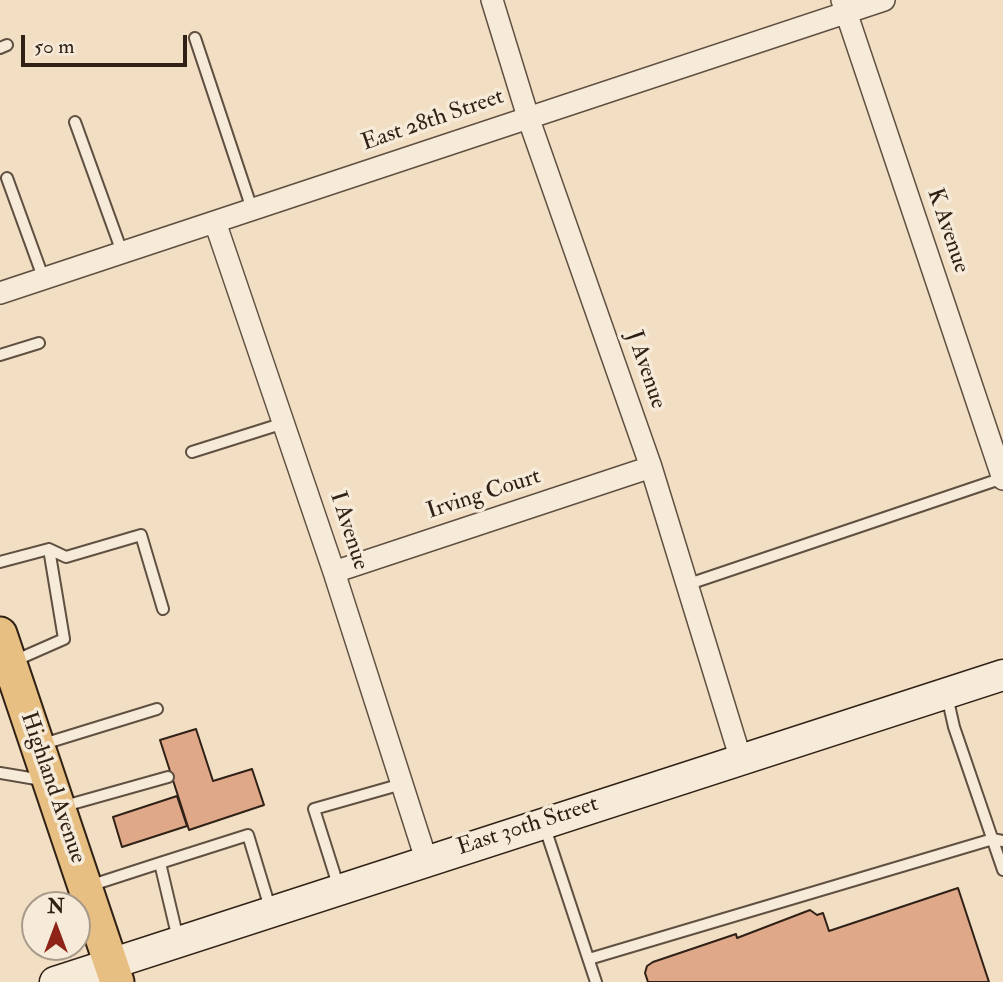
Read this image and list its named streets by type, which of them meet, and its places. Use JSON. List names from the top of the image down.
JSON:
{
  "streets": {
    "main road": ["Highland Avenue", "East 30th Street"],
    "street": [
      "East 28th Street",
      "K Avenue",
      "J Avenue",
      "Irving Court",
      "I Avenue"
    ]
  },
  "crossings": [
    ["East 28th Street", "K Avenue"],
    ["East 28th Street", "J Avenue"],
    ["East 28th Street", "I Avenue"],
    ["J Avenue", "Irving Court"],
    ["J Avenue", "East 30th Street"],
    ["Irving Court", "I Avenue"],
    ["I Avenue", "East 30th Street"],
    ["Highland Avenue", "East 30th Street"]
  ],
  "scale_bar": "50 m",
  "north": "top"
}
